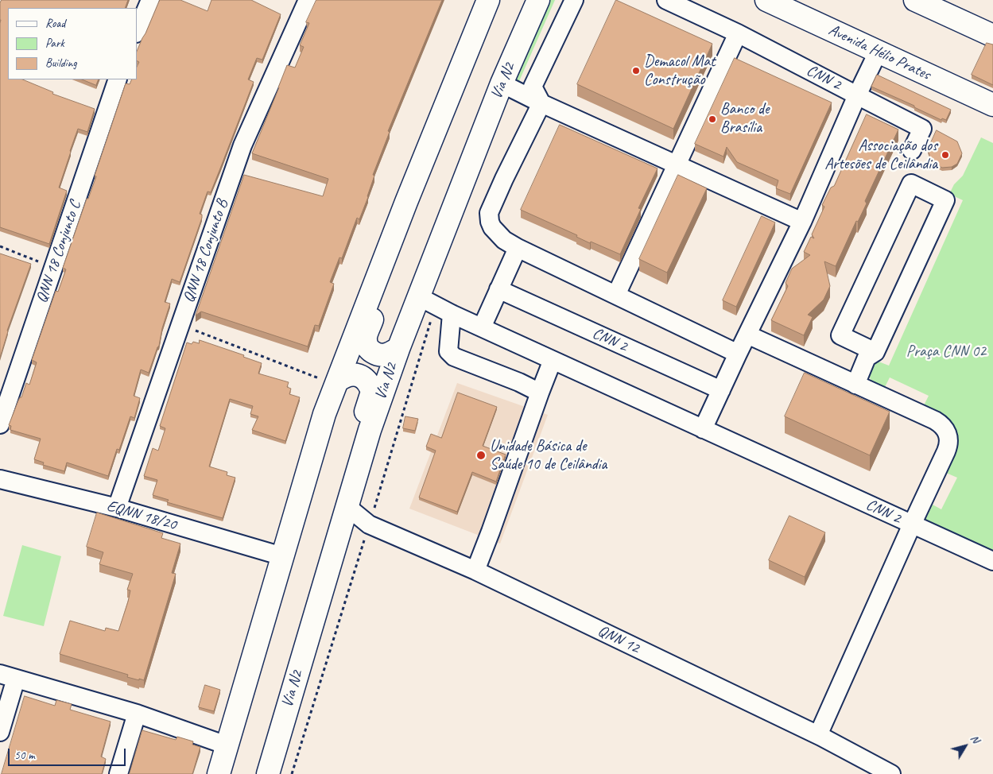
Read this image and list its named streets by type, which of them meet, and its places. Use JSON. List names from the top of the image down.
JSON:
{
  "streets": {
    "main road": ["Avenida Hélio Prates", "Via N2"],
    "street": [
      "CNN 2",
      "QNN 18 Conjunto B",
      "QNN 18 Conjunto C",
      "EQNN 18/20",
      "QNN 12"
    ]
  },
  "crossings": [
    ["CNN 2", "Via N2"],
    ["Via N2", "QNN 12"],
    ["QNN 18 Conjunto B", "EQNN 18/20"]
  ],
  "parks": ["Praça CNN 02"],
  "places": [
    "Demacol Mat Construção",
    "Banco de Brasília",
    "Associação dos Artesões de Ceilândia",
    "Unidade Básica de Saúde 10 de Ceilândia"
  ],
  "legend": ["Road", "Park", "Building"],
  "scale_bar": "50 m",
  "north": "top right"
}
